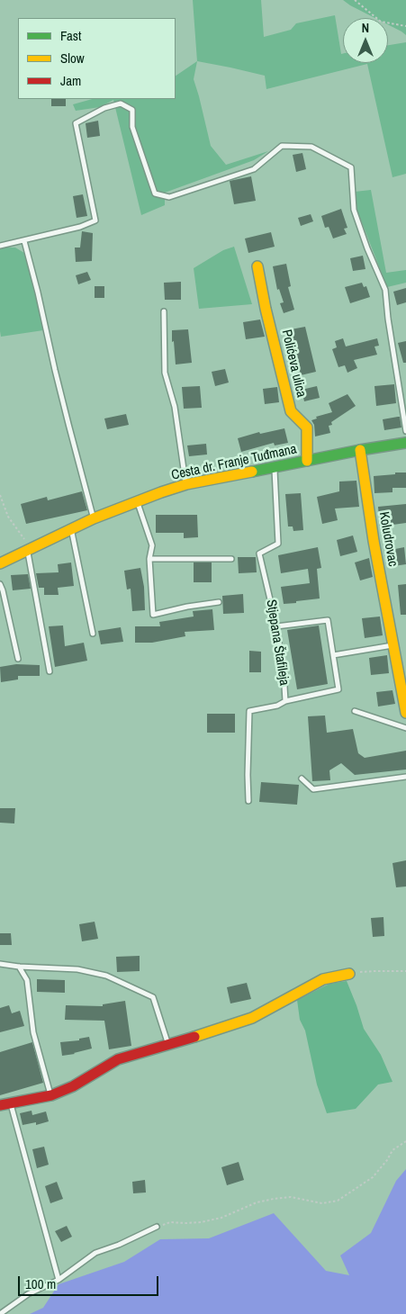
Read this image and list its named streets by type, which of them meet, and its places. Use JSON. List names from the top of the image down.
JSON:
{
  "streets": {
    "street": ["Polićeva ulica", "Cesta dr. Franje Tuđmana", "Koludrovac"],
    "lane": ["Stjepana Štafileja"]
  },
  "crossings": [
    ["Polićeva ulica", "Cesta dr. Franje Tuđmana"],
    ["Cesta dr. Franje Tuđmana", "Koludrovac"],
    ["Cesta dr. Franje Tuđmana", "Stjepana Štafileja"]
  ],
  "legend": ["Fast", "Slow", "Jam"],
  "scale_bar": "100 m",
  "north": "top"
}
